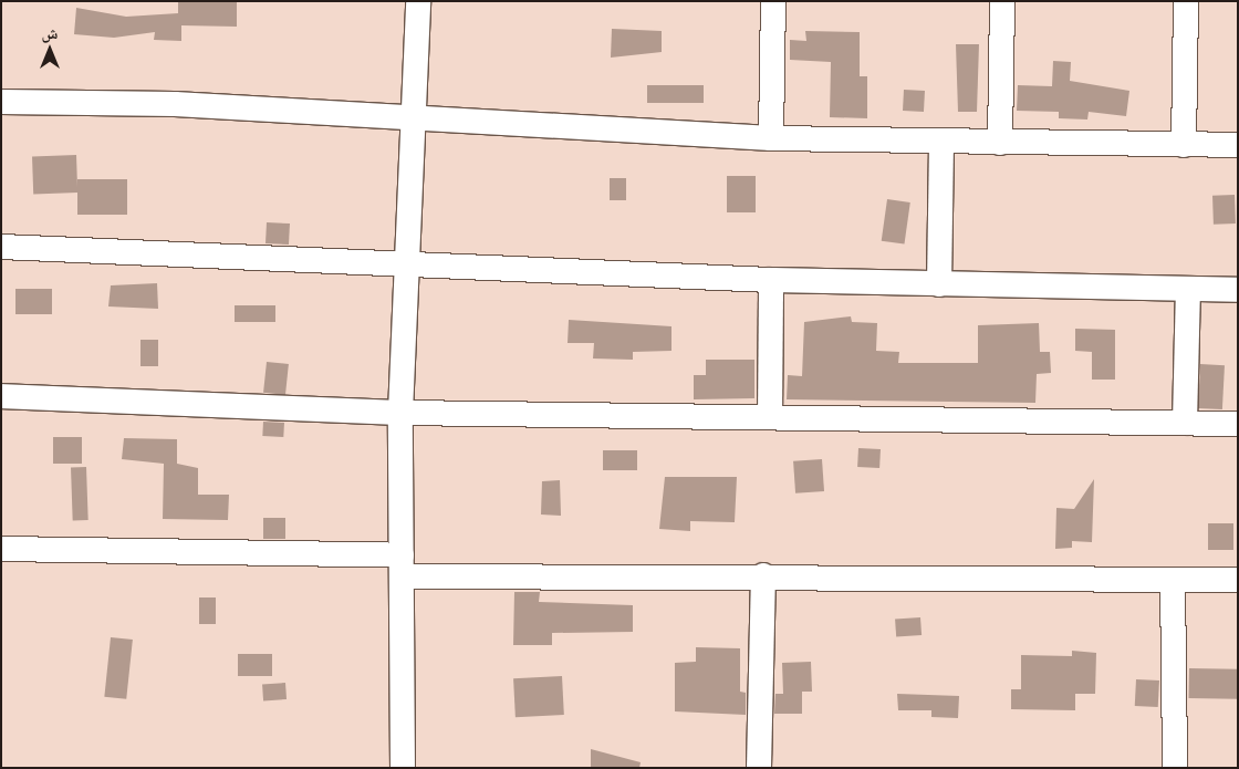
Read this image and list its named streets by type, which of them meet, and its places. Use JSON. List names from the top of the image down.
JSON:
{
  "north": "top"
}
